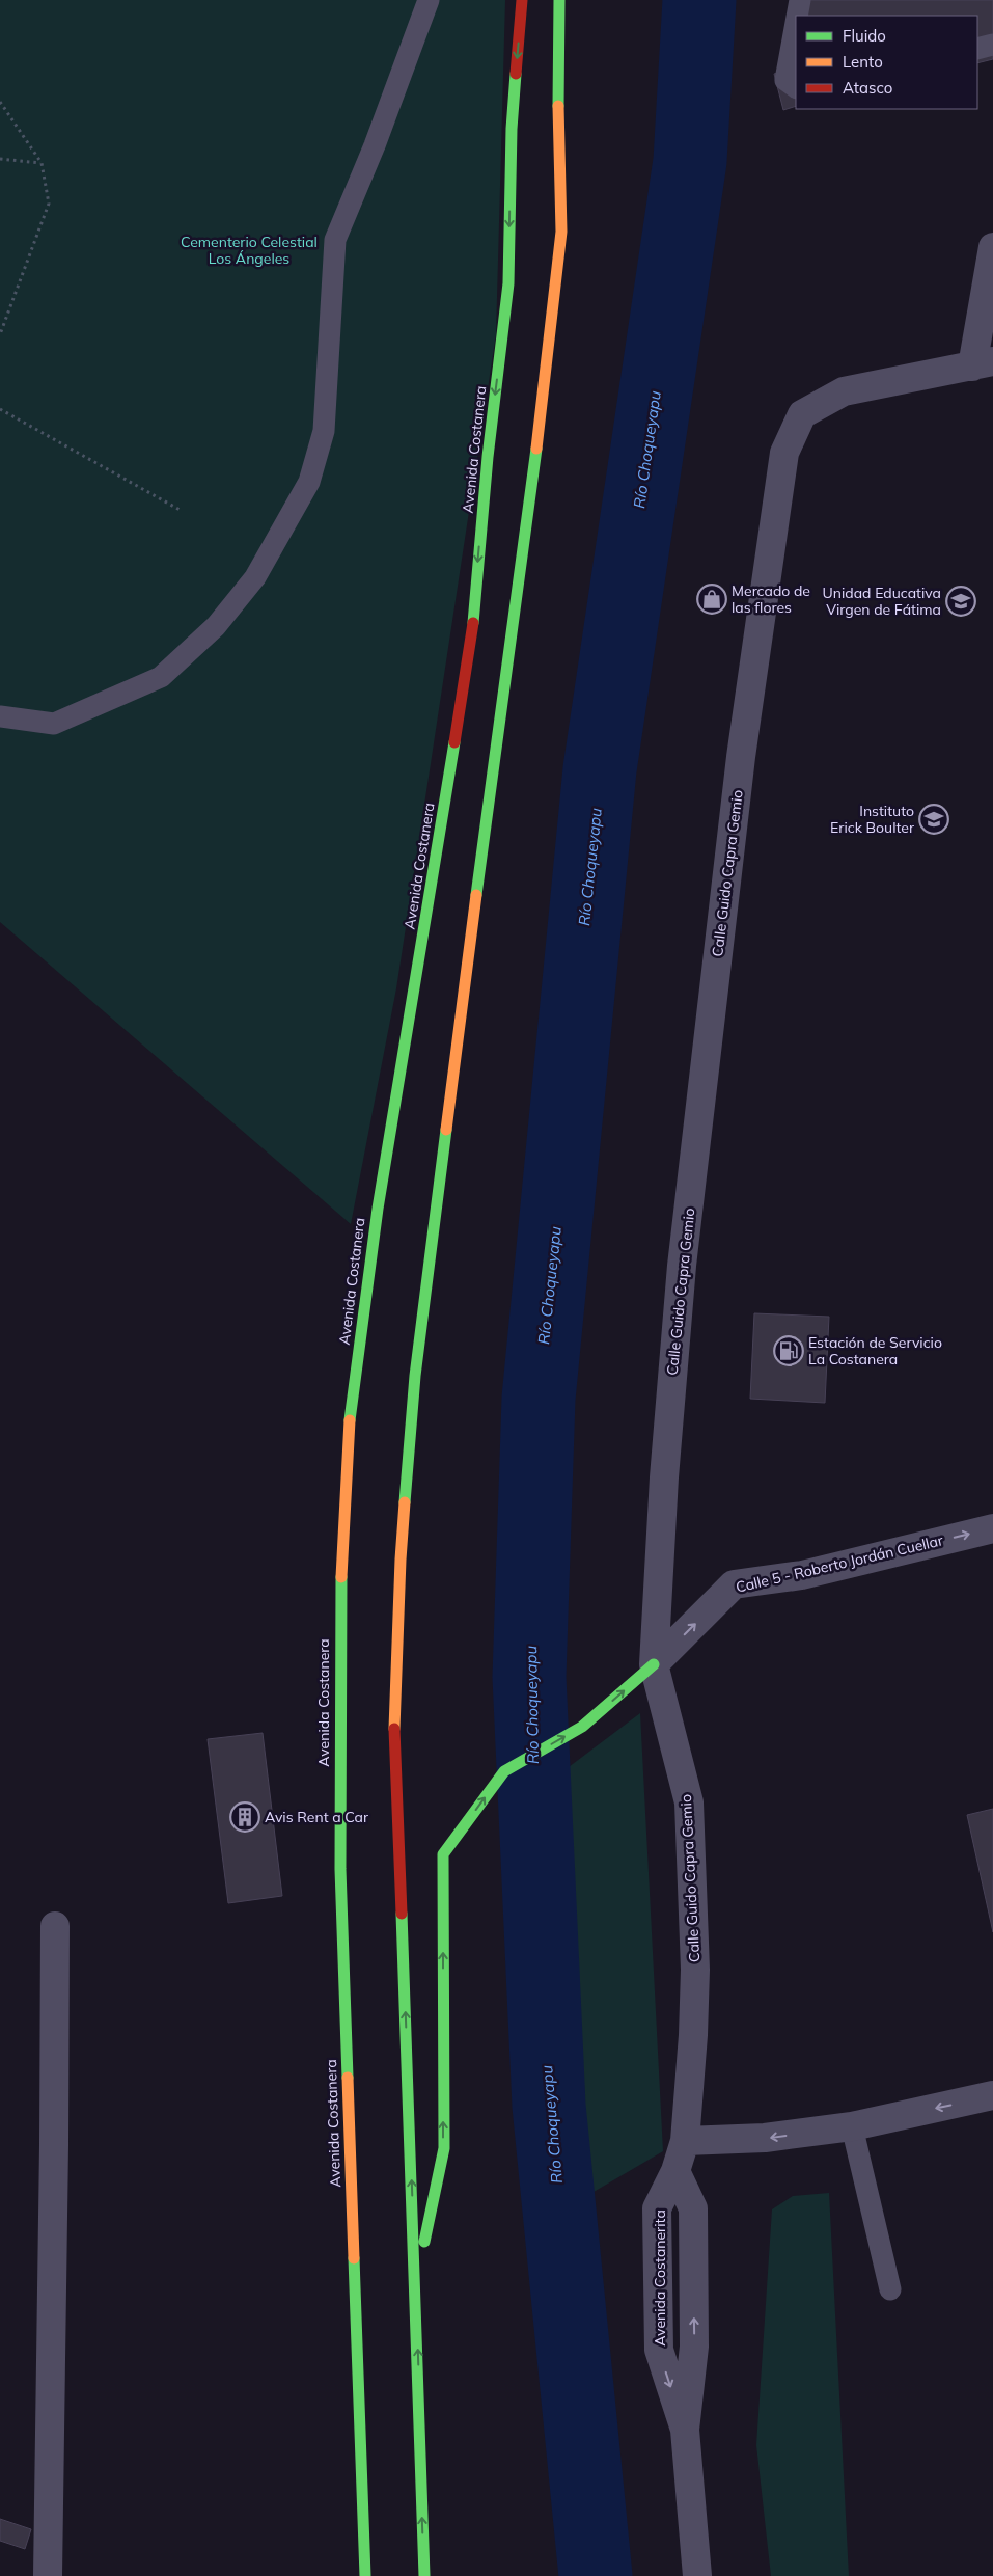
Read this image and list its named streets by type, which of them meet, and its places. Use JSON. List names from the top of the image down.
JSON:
{
  "streets": {
    "main road": ["Avenida Costanera"],
    "street": ["Calle Guido Capra Gemio", "Calle 5 - Roberto Jordán Cuellar"]
  },
  "crossings": [
    ["Calle Guido Capra Gemio", "Calle 5 - Roberto Jordán Cuellar"]
  ],
  "one_way": ["Calle 5 - Roberto Jordán Cuellar"],
  "water": ["Río Choqueyapu"],
  "parks": ["Cementerio Celestial Los Ángeles"],
  "places": {
    "shop": ["Mercado de las flores"],
    "school or university": ["Unidad Educativa Virgen de Fátima", "Instituto Erick Boulter"],
    "fuel station": ["Estación de Servicio La Costanera"],
    "building": ["Avis Rent a Car"]
  },
  "legend": ["Fluido", "Lento", "Atasco"]
}
